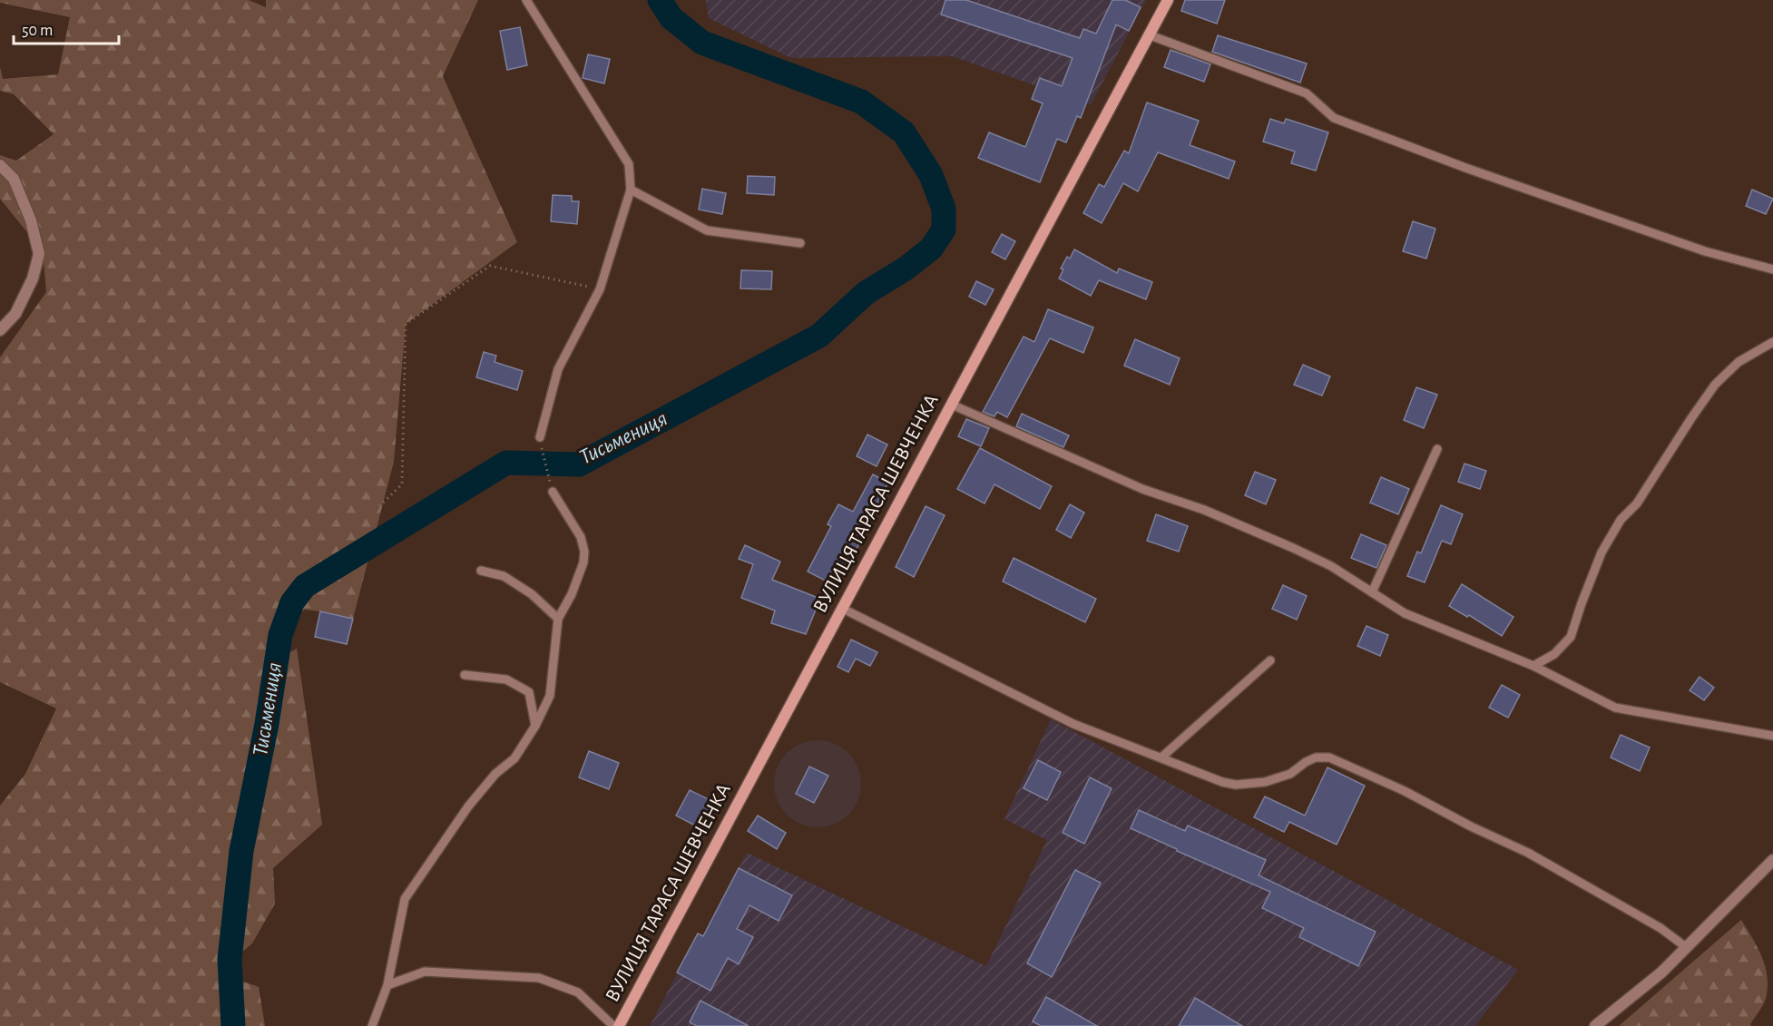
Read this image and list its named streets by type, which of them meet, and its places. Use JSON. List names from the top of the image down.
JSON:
{
  "streets": {
    "main road": ["ВУЛИЦЯ ТАРАСА ШЕВЧЕНКА"]
  },
  "water": ["Тисьмениця"],
  "scale_bar": "50 m"
}
